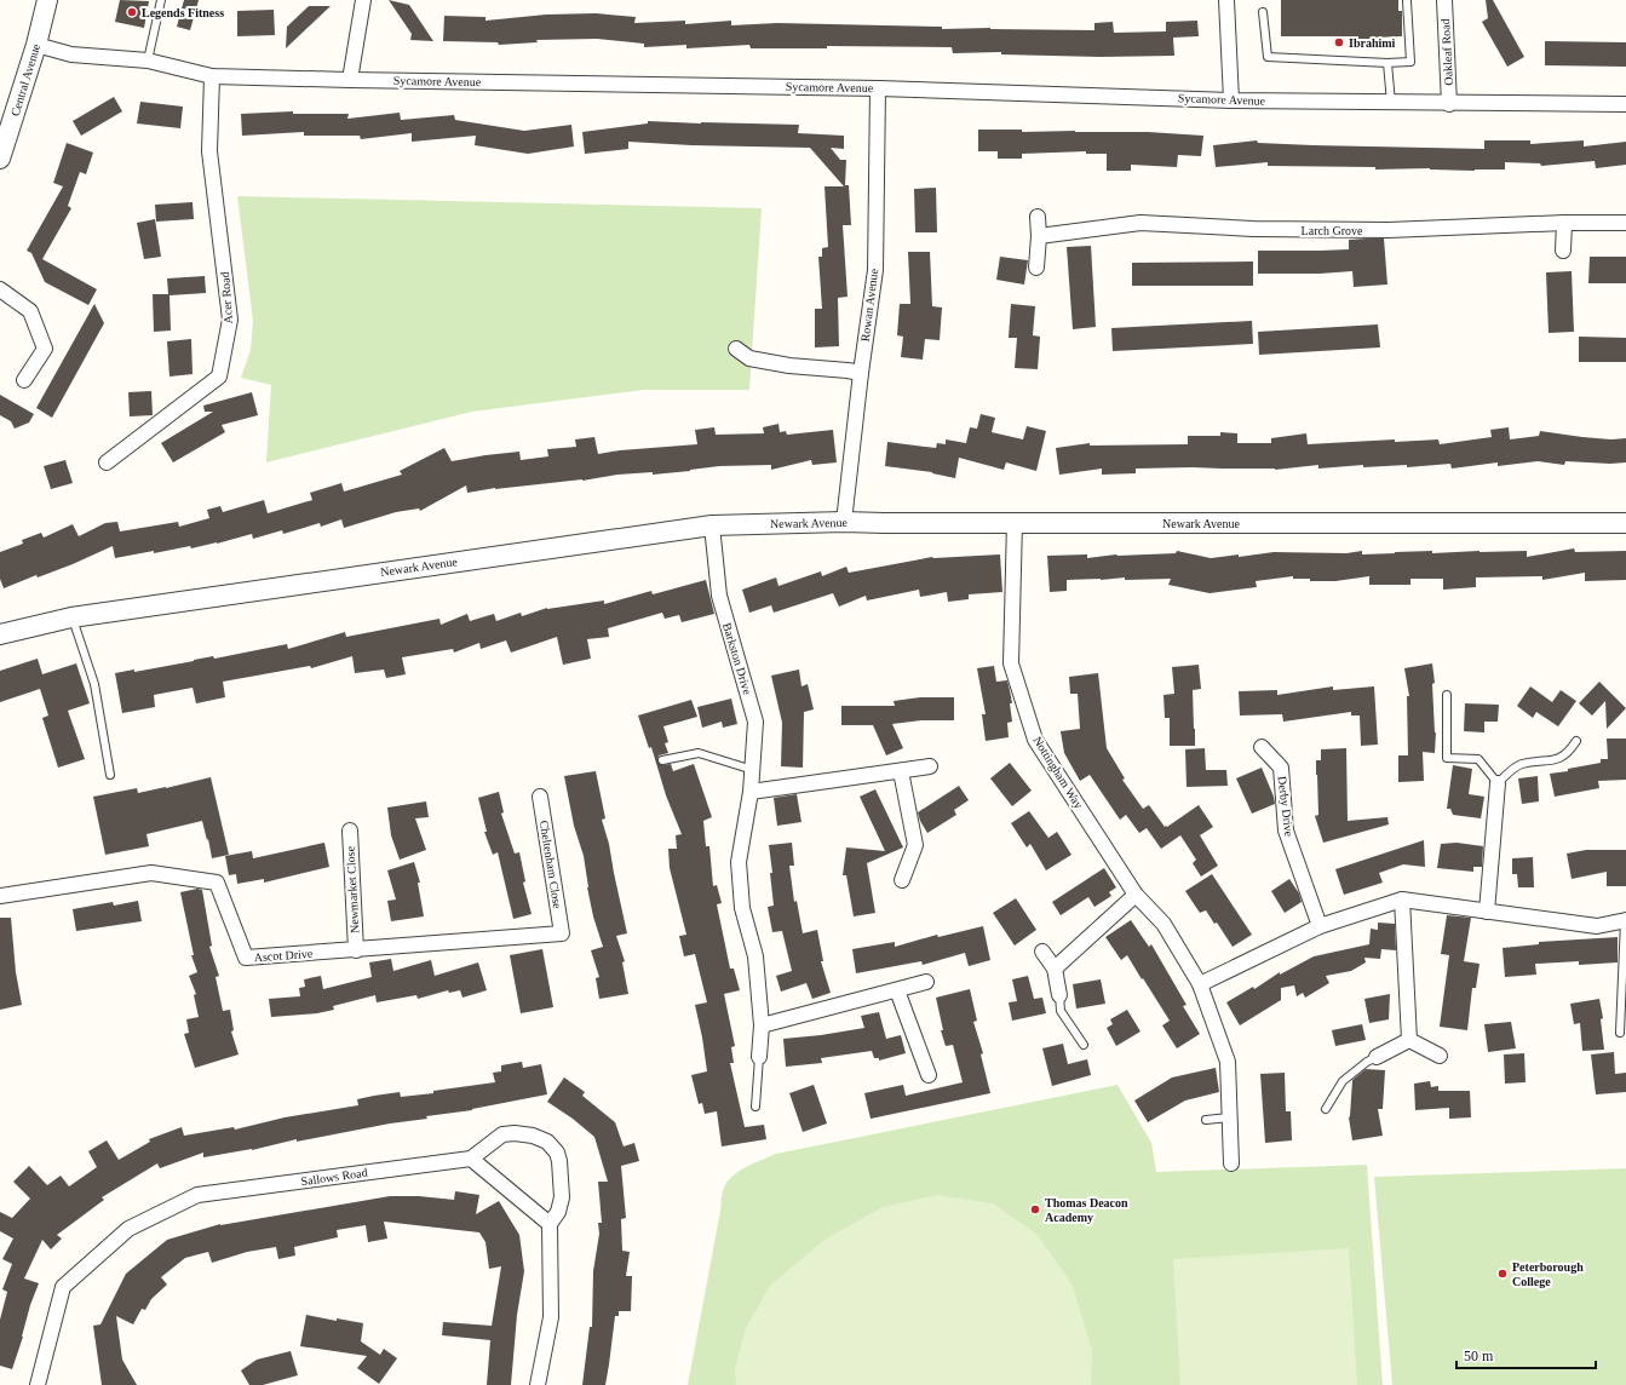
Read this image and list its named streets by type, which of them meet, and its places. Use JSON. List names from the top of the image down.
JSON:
{
  "streets": {
    "street": [
      "Oakleaf Road",
      "Central Avenue",
      "Sycamore Avenue",
      "Larch Grove",
      "Acer Road",
      "Rowan Avenue",
      "Newark Avenue",
      "Barkston Drive",
      "Nottingham Way",
      "Derby Drive",
      "Cheltenham Close",
      "Newmarket Close",
      "Ascot Drive",
      "Sallows Road"
    ]
  },
  "crossings": [
    ["Oakleaf Road", "Sycamore Avenue"],
    ["Central Avenue", "Sycamore Avenue"],
    ["Sycamore Avenue", "Acer Road"],
    ["Sycamore Avenue", "Rowan Avenue"],
    ["Rowan Avenue", "Newark Avenue"],
    ["Newark Avenue", "Barkston Drive"],
    ["Newark Avenue", "Nottingham Way"],
    ["Cheltenham Close", "Ascot Drive"],
    ["Newmarket Close", "Ascot Drive"]
  ],
  "places": [
    "Legends Fitness",
    "Ibrahimi",
    "Thomas Deacon Academy",
    "Peterborough College"
  ],
  "scale_bar": "50 m"
}
